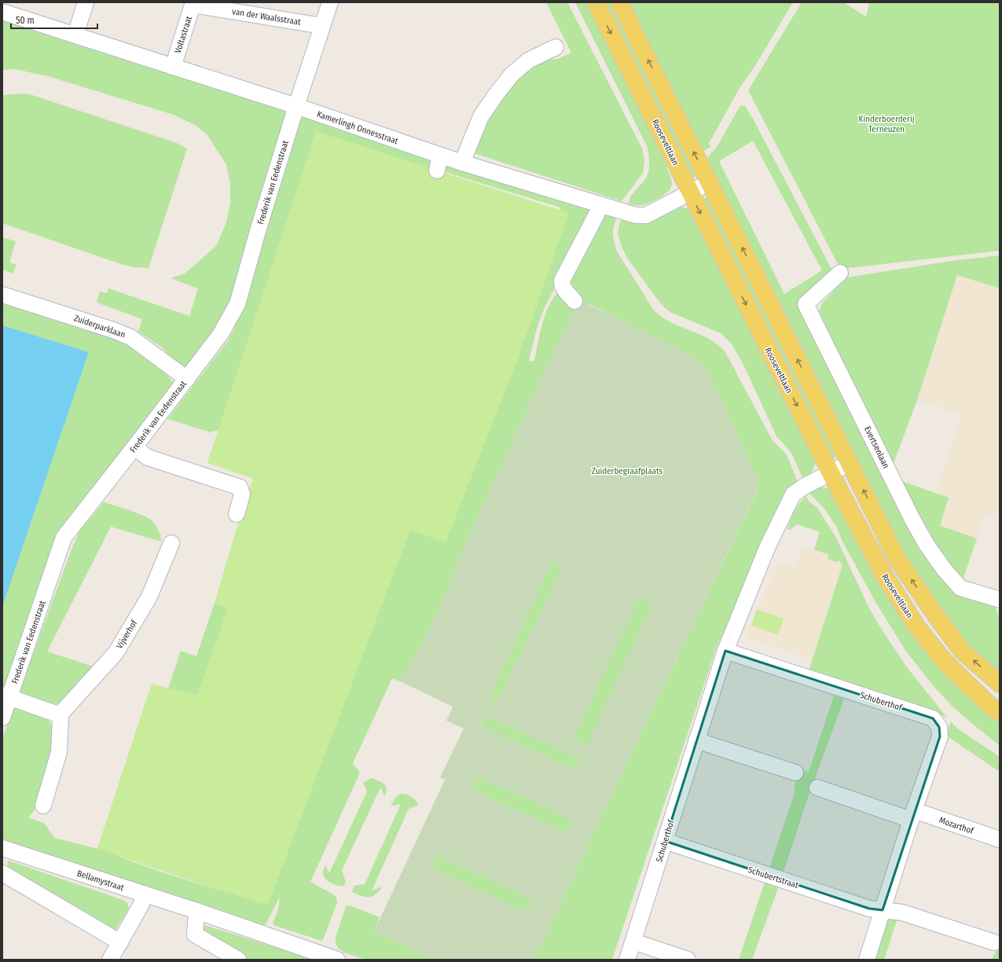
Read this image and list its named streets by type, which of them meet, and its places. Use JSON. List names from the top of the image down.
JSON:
{
  "streets": {
    "main road": ["Rooseveltlaan"],
    "street": [
      "van der Waalsstraat",
      "Voltastraat",
      "Kamerlingh Onnesstraat",
      "Frederik van Eedenstraat",
      "Zuiderparklaan",
      "Evertsenlaan",
      "Vijverhof",
      "Schuberthof",
      "Mozarthof",
      "Schubertstraat",
      "Bellamystraat"
    ]
  },
  "crossings": [
    ["van der Waalsstraat", "Voltastraat"],
    ["Voltastraat", "Kamerlingh Onnesstraat"],
    ["Kamerlingh Onnesstraat", "Rooseveltlaan"],
    ["Kamerlingh Onnesstraat", "Frederik van Eedenstraat"],
    ["Rooseveltlaan", "Schuberthof"],
    ["Frederik van Eedenstraat", "Zuiderparklaan"],
    ["Schuberthof", "Mozarthof"],
    ["Schuberthof", "Schubertstraat"]
  ],
  "parks": ["Kinderboerderij Terneuzen", "Zuiderbegraafplaats"],
  "scale_bar": "50 m"
}
